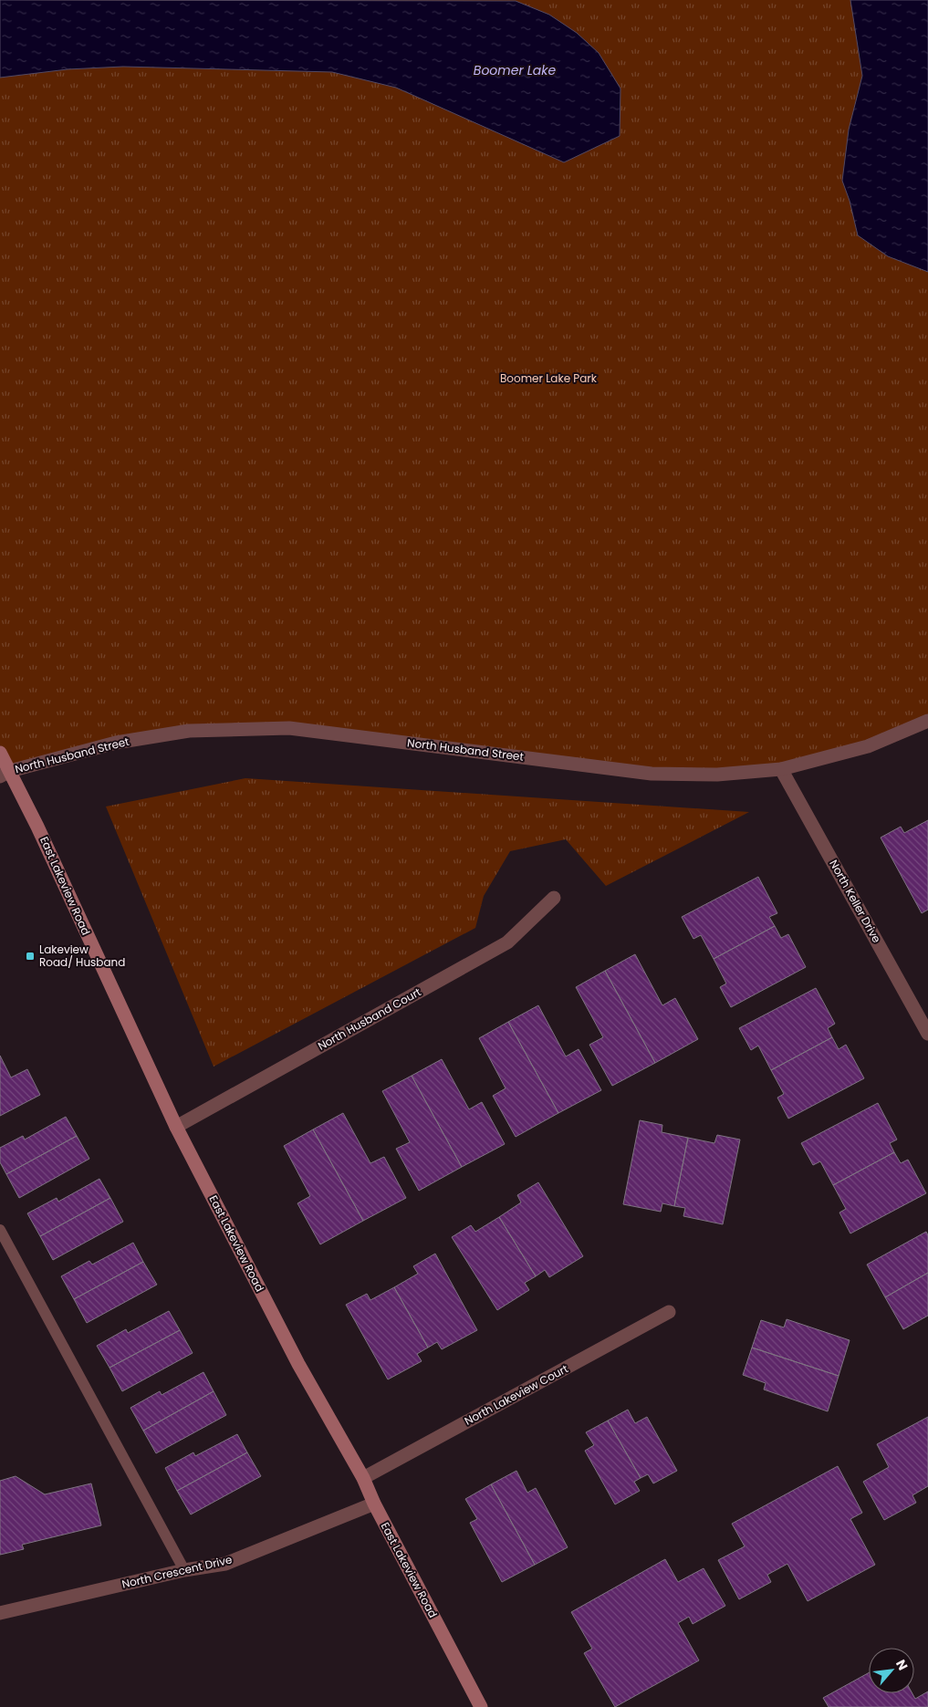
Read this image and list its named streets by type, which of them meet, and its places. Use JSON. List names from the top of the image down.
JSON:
{
  "streets": {
    "main road": ["East Lakeview Road"],
    "street": [
      "North Husband Street",
      "North Keller Drive",
      "North Husband Court",
      "North Lakeview Court",
      "North Crescent Drive"
    ]
  },
  "crossings": [
    ["North Husband Street", "East Lakeview Road"],
    ["North Husband Street", "North Keller Drive"],
    ["East Lakeview Road", "North Husband Court"],
    ["East Lakeview Road", "North Lakeview Court"],
    ["East Lakeview Road", "North Crescent Drive"]
  ],
  "water": ["Boomer Lake"],
  "parks": ["Boomer Lake Park"],
  "places": {
    "transit": ["Lakeview Road/ Husband"]
  },
  "north": "top right"
}
